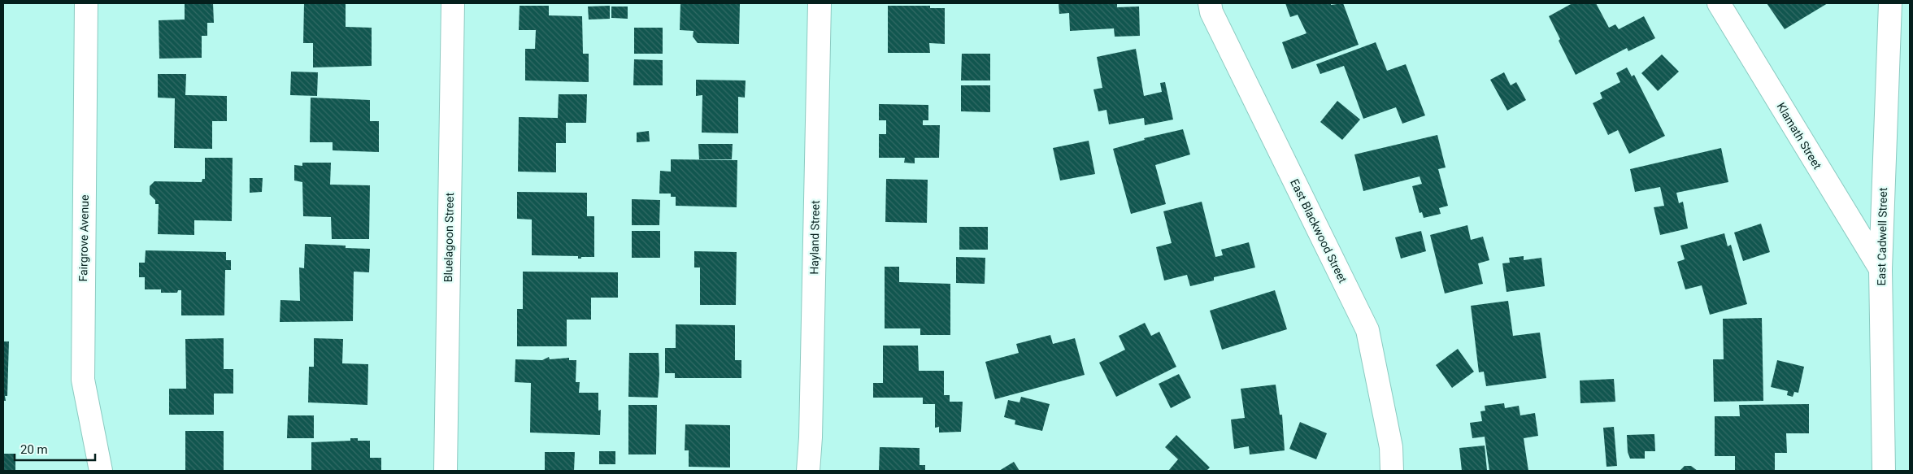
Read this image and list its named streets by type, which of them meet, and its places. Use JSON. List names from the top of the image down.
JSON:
{
  "streets": {
    "street": [
      "Klamath Street",
      "East Blackwood Street",
      "East Cadwell Street",
      "Bluelagoon Street",
      "Hayland Street",
      "Fairgrove Avenue"
    ]
  },
  "crossings": [
    ["Klamath Street", "East Cadwell Street"]
  ],
  "scale_bar": "20 m"
}
